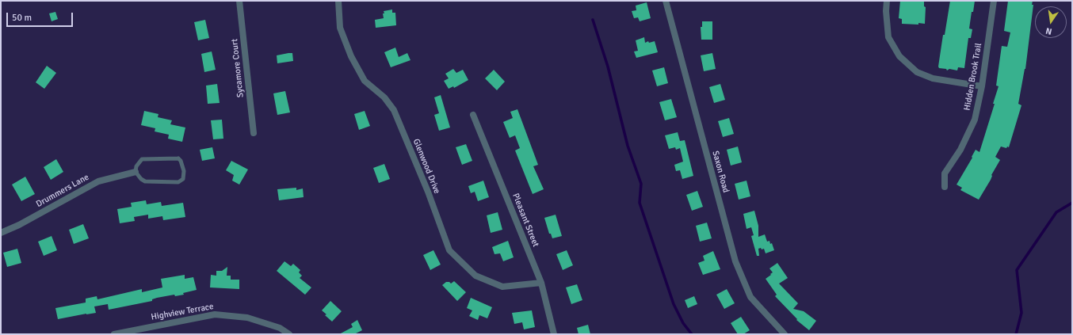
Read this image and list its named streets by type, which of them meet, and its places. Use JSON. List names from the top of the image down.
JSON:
{
  "streets": {
    "street": [
      "Sycamore Court",
      "Hidden Brook Trail",
      "Glenwood Drive",
      "Saxon Road",
      "Drummers Lane",
      "Pleasant Street",
      "Highview Terrace"
    ]
  },
  "crossings": [
    ["Glenwood Drive", "Pleasant Street"]
  ],
  "scale_bar": "50 m",
  "north": "bottom"
}
